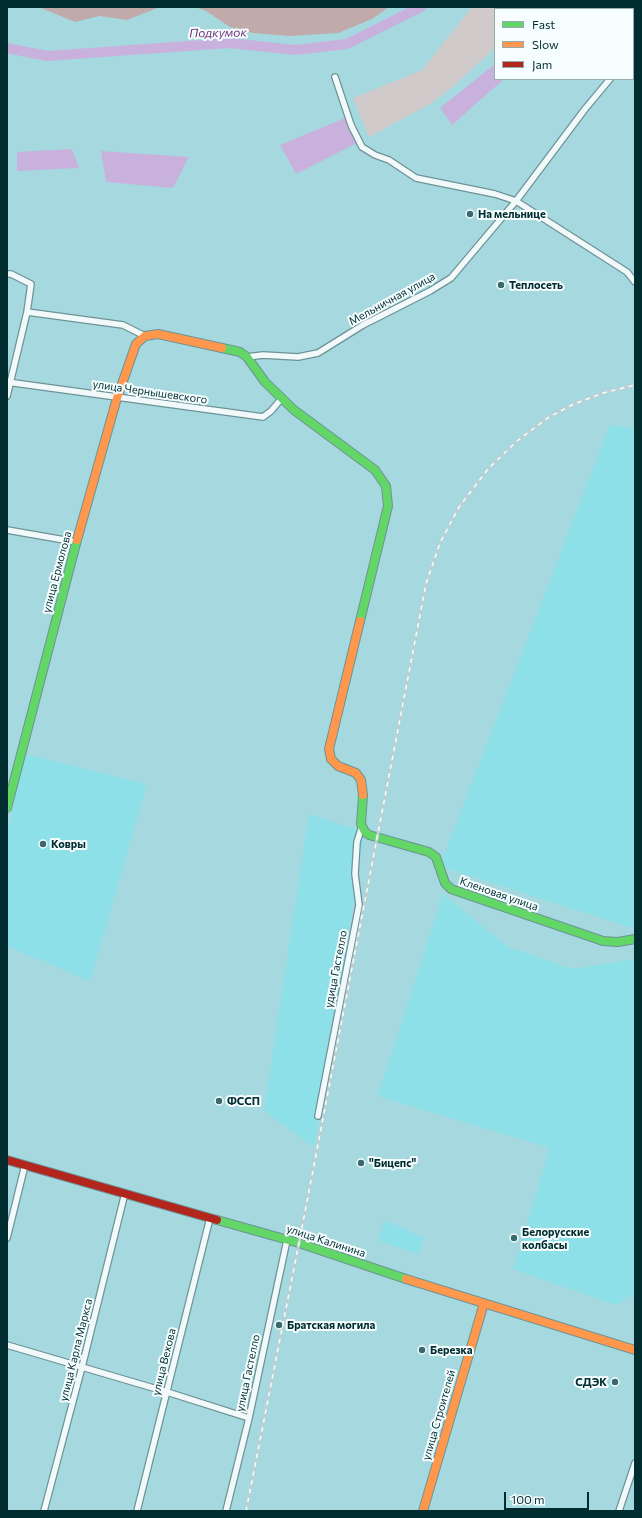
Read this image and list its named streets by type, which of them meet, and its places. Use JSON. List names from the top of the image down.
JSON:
{
  "streets": {
    "street": [
      "Мельничная улица",
      "улица Чернышевского",
      "улица Ермолова",
      "Кленовая улица",
      "удица Гастелло",
      "улица Калинина",
      "улица Карла Маркса",
      "улица Вехова",
      "улица Гастелло",
      "улица Строителей"
    ]
  },
  "crossings": [
    ["улица Чернышевского", "улица Ермолова"],
    ["Кленовая улица", "удица Гастелло"],
    ["улица Калинина", "улица Карла Маркса"],
    ["улица Калинина", "улица Вехова"],
    ["улица Калинина", "улица Гастелло"],
    ["улица Калинина", "улица Строителей"]
  ],
  "water": ["Подкумок"],
  "places": [
    "На мельнице",
    "Теплосеть",
    "Ковры",
    "ФССП",
    "\"Бицепс\"",
    "Белорусские колбасы",
    "Братская могила",
    "Березка",
    "СДЭК"
  ],
  "legend": ["Fast", "Slow", "Jam"],
  "scale_bar": "100 m"
}
